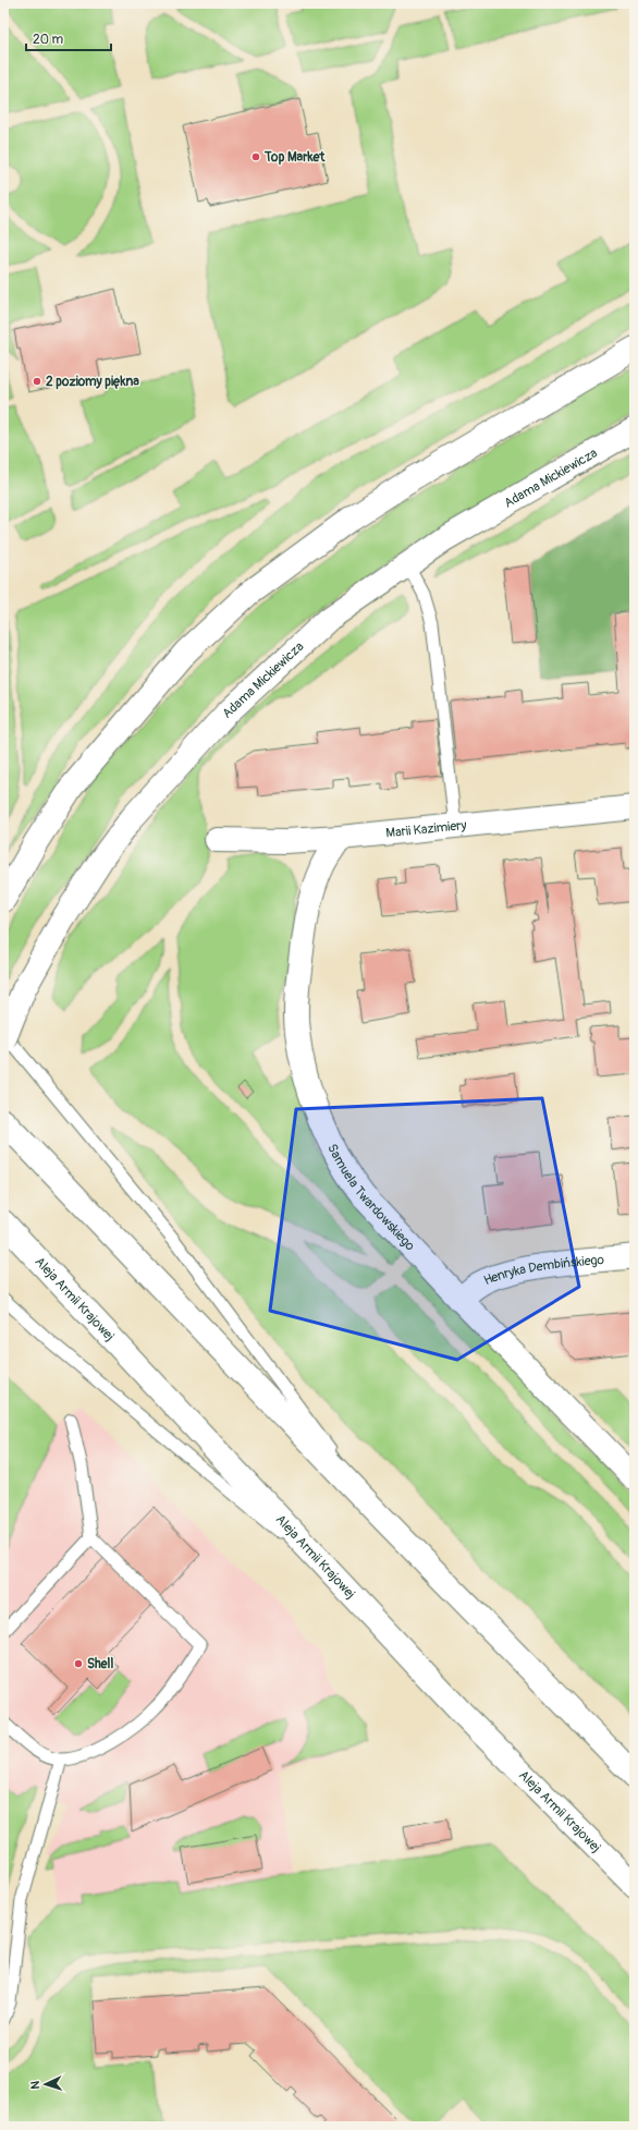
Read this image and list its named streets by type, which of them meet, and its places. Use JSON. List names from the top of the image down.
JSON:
{
  "streets": {
    "main road": [
      "Adama Mickiewicza",
      "Marii Kazimiery",
      "Samuela Twardowskiego",
      "Henryka Dembińskiego",
      "Aleja Armii Krajowej"
    ]
  },
  "crossings": [
    ["Marii Kazimiery", "Samuela Twardowskiego"],
    ["Samuela Twardowskiego", "Henryka Dembińskiego"]
  ],
  "places": ["Top Market", "2 poziomy piękna", "Shell"],
  "scale_bar": "20 m",
  "north": "left"
}
